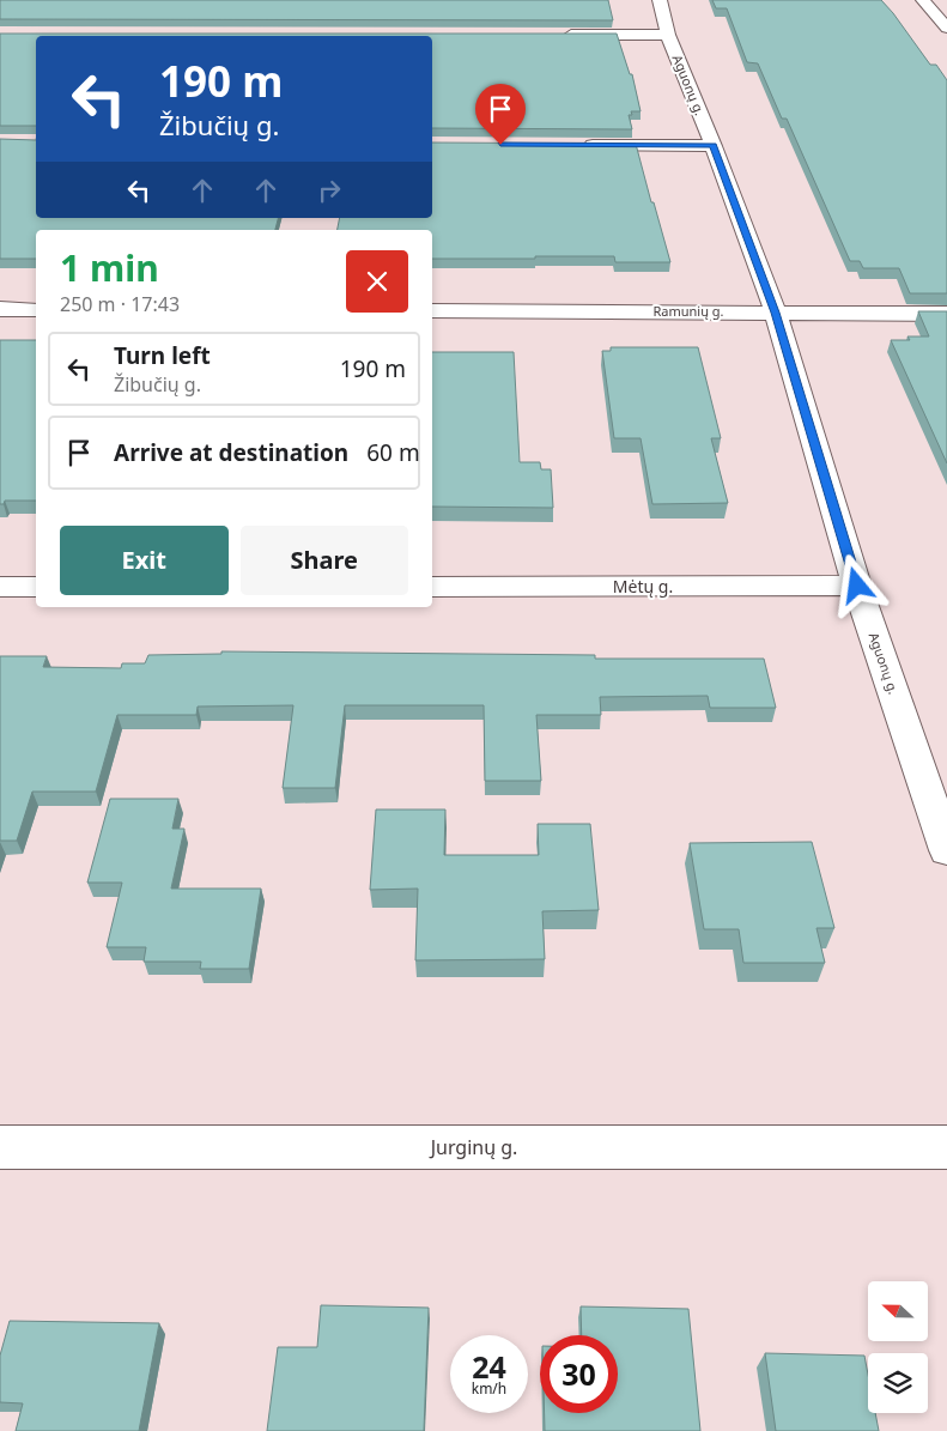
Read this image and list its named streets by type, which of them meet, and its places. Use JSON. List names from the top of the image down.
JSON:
{
  "streets": {
    "street": [
      "Aguonų g.",
      "Ramunių g.",
      "Mėtų g.",
      "Jurginų g."
    ]
  },
  "crossings": [
    ["Aguonų g.", "Ramunių g."],
    ["Aguonų g.", "Mėtų g."]
  ],
  "north": "left",
  "page": {
    "turn": ["190 m", "Žibučių g."],
    "heading": ["1 min", "250 m · 17:43"],
    "list": [
      {
        "name": "Turn left",
        "note": "Žibučių g.",
        "value": "190 m"
      },
      {
        "name": "Arrive at destination",
        "value": "60 m"
      }
    ],
    "buttons": ["Exit", "Share"],
    "speed": "24 km/h",
    "limit": "30"
  }
}
